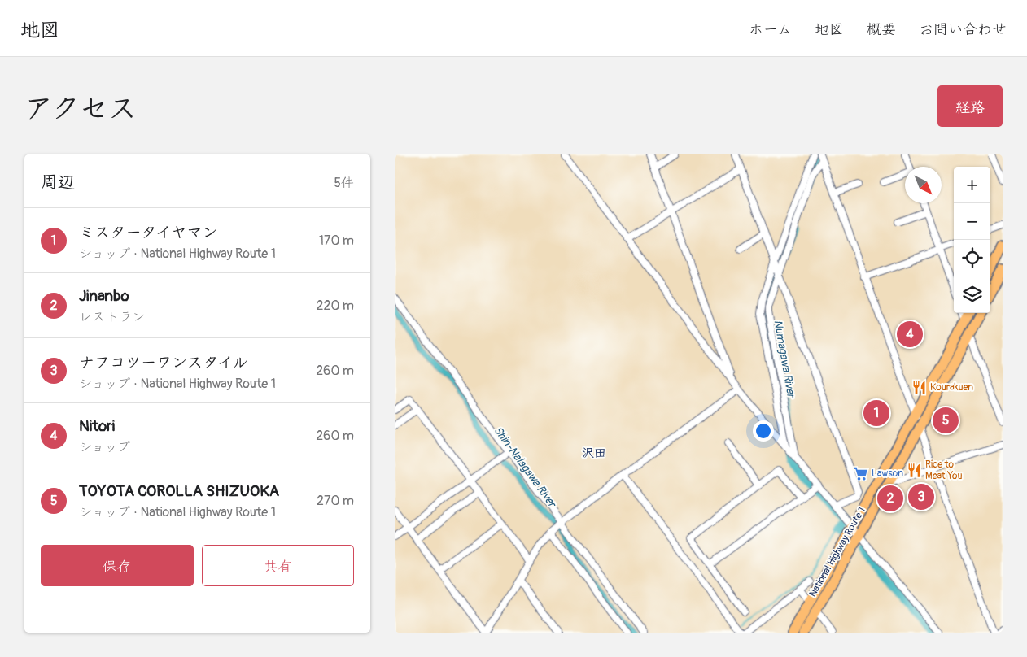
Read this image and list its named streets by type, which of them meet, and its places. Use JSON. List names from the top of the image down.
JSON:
{
  "streets": {
    "highway": ["National Highway Route 1"]
  },
  "districts": ["沢田"],
  "water": ["Numagawa River", "Shin-Nalagawa River"],
  "places": {
    "restaurant": ["Kourakuen", "Rice to Meat You"],
    "supermarket": ["Lawson"]
  },
  "north": "bottom right",
  "page": {
    "header": "地図",
    "nav": [
      "ホーム",
      "地図",
      "概要",
      "お問い合わせ"
    ],
    "title": "アクセス",
    "buttons": [
      "経路",
      ["保存", "共有"]
    ],
    "heading": ["周辺", "5件"],
    "map_buttons": ["+", "−"],
    "list": [
      {
        "mark": "1",
        "name": "ミスタータイヤマン",
        "note": "ショップ · National Highway Route 1",
        "value": "170 m"
      },
      {
        "mark": "2",
        "name": "Jinanbo",
        "note": "レストラン",
        "value": "220 m"
      },
      {
        "mark": "3",
        "name": "ナフコツーワンスタイル",
        "note": "ショップ · National Highway Route 1",
        "value": "260 m"
      },
      {
        "mark": "4",
        "name": "Nitori",
        "note": "ショップ",
        "value": "260 m"
      },
      {
        "mark": "5",
        "name": "TOYOTA COROLLA SHIZUOKA",
        "note": "ショップ · National Highway Route 1",
        "value": "270 m"
      }
    ],
    "pins": [
      "4",
      "1",
      "5",
      "3",
      "2"
    ]
  }
}
